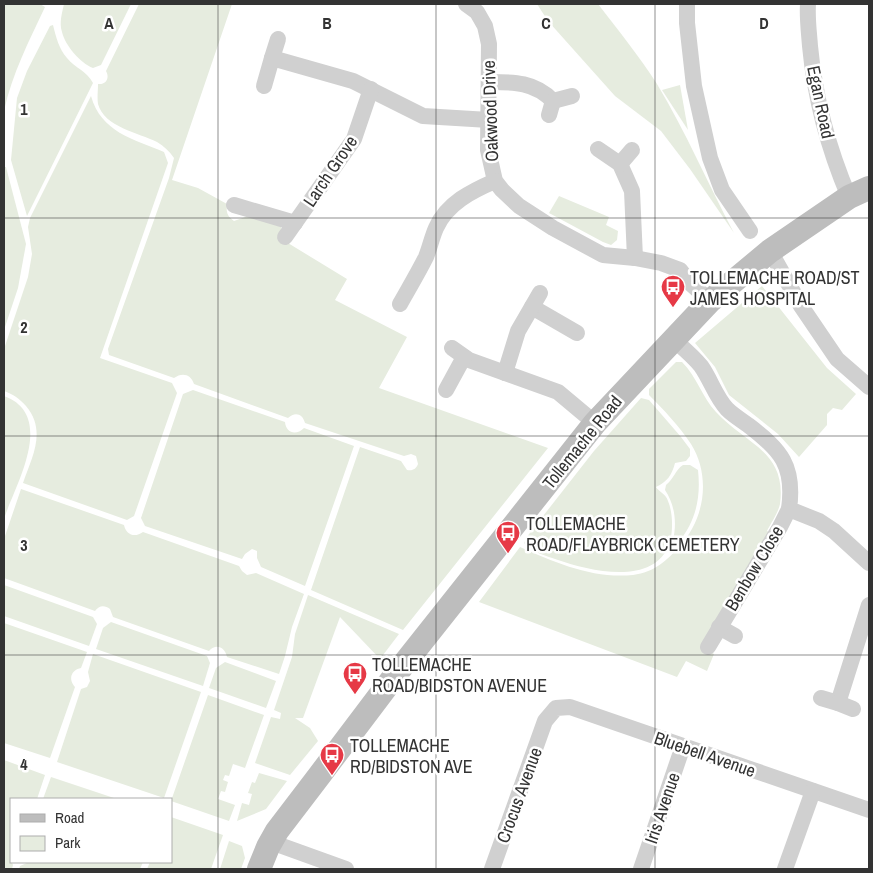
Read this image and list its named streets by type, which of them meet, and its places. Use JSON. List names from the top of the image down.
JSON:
{
  "streets": {
    "street": [
      "Egan Road",
      "Oakwood Drive",
      "Larch Grove",
      "Tollemache Road",
      "Benbow Close",
      "Bluebell Avenue",
      "Crocus Avenue",
      "Iris Avenue"
    ]
  },
  "crossings": [
    ["Egan Road", "Tollemache Road"],
    ["Oakwood Drive", "Tollemache Road"],
    ["Bluebell Avenue", "Crocus Avenue"],
    ["Bluebell Avenue", "Iris Avenue"]
  ],
  "places": {
    "bus stop": [
      "TOLLEMACHE ROAD/ST JAMES HOSPITAL",
      "TOLLEMACHE ROAD/FLAYBRICK CEMETERY",
      "TOLLEMACHE ROAD/BIDSTON AVENUE",
      "TOLLEMACHE RD/BIDSTON AVE"
    ]
  },
  "legend": ["Road", "Park"],
  "grid": {
    "columns": [
      "A",
      "B",
      "C",
      "D"
    ],
    "rows": [
      "1",
      "2",
      "3",
      "4"
    ]
  }
}
